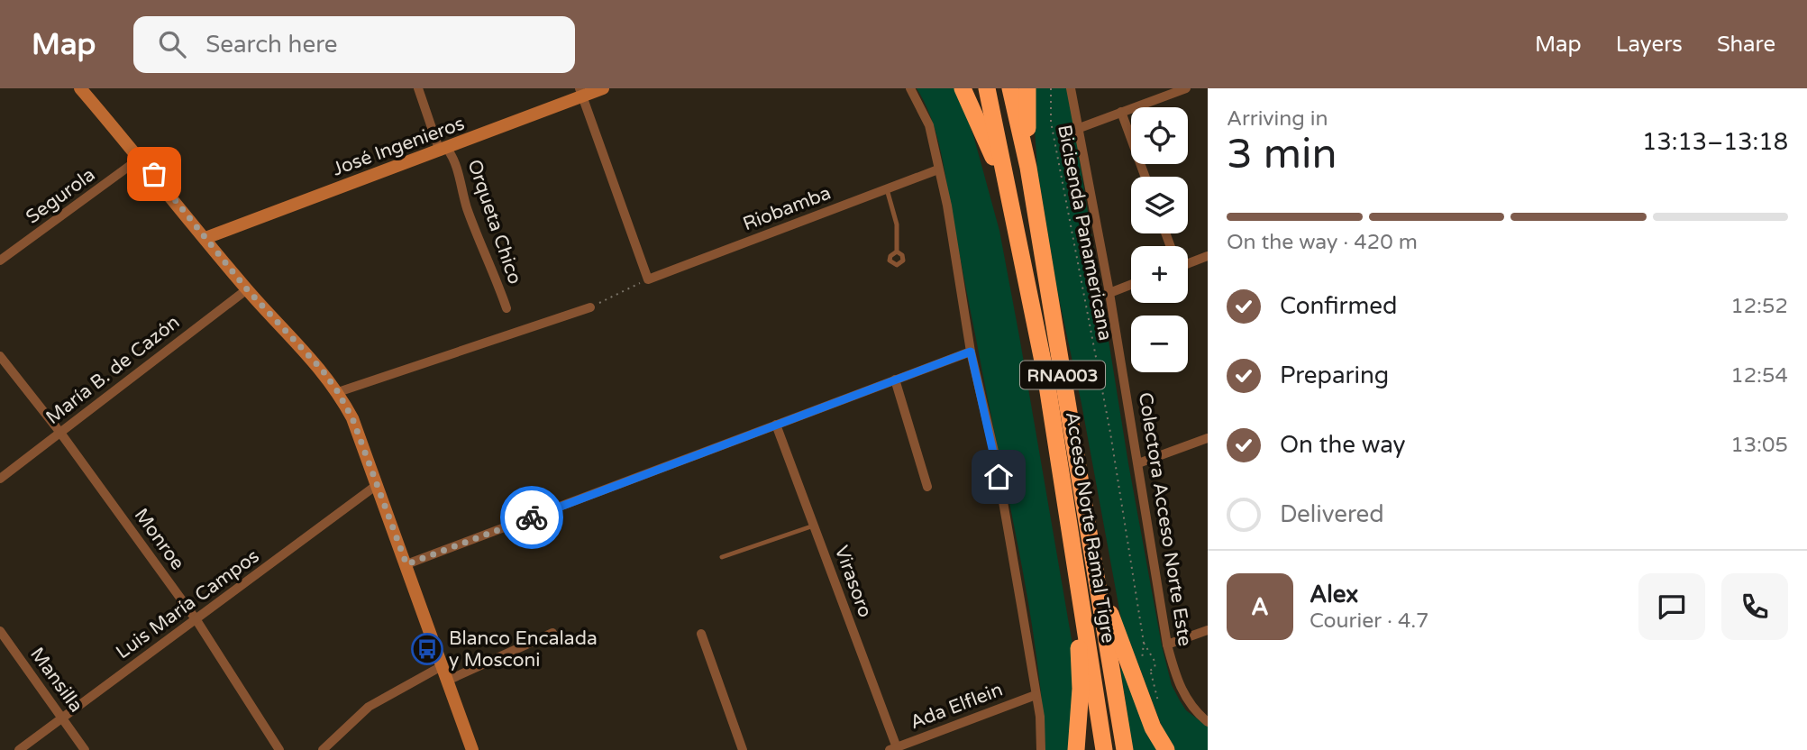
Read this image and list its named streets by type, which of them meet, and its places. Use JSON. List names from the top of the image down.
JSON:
{
  "streets": {
    "highway": ["RNA003", "Acceso Norte Ramal Tigre"],
    "street": [
      "José Ingenieros",
      "Segurola",
      "Riobamba",
      "Orqueta Chico",
      "María B. de Cazón",
      "Colectora Acceso Norte Este",
      "Monroe",
      "Virasoro",
      "Luis María Campos",
      "Mansilla",
      "Ada Elflein"
    ],
    "path": ["Bicisenda Panamericana"]
  },
  "crossings": [
    ["José Ingenieros", "Orqueta Chico"],
    ["María B. de Cazón", "Monroe"],
    ["Monroe", "Luis María Campos"],
    ["Virasoro", "Ada Elflein"],
    ["Luis María Campos", "Mansilla"]
  ],
  "places": {
    "bus stop": ["Blanco Encalada y Mosconi"]
  },
  "page": {
    "header": "Map",
    "search": "Search here",
    "nav": ["Map", "Layers", "Share"],
    "heading": ["3 min", "Arriving in", "13:13–13:18"],
    "panel": ["Alex", "Courier · 4.7"],
    "map_buttons": ["+", "−"],
    "bar": "On the way · 420 m",
    "list": [
      ["Confirmed", "12:52"],
      ["Preparing", "12:54"],
      ["On the way", "13:05"],
      "Delivered"
    ],
    "round": "A"
  }
}
